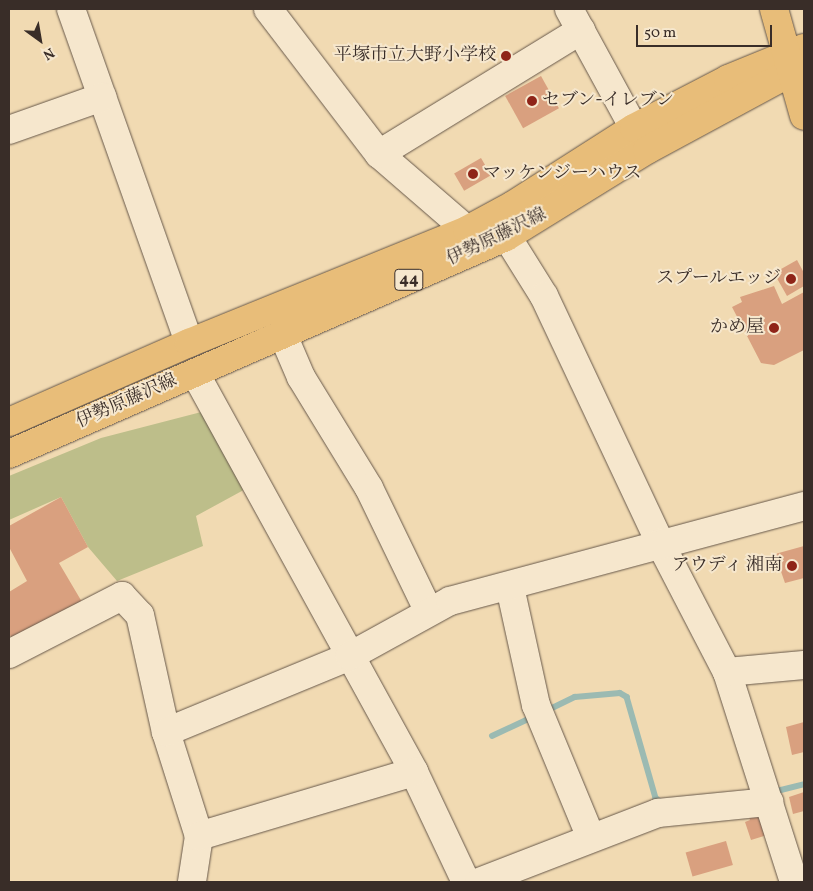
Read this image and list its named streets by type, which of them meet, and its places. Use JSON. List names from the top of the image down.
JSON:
{
  "streets": {
    "main road": ["伊勢原藤沢線", "44"]
  },
  "places": [
    "平塚市立大野小学校",
    "セブン-イレブン",
    "マッケンジーハウス",
    "スプールエッジ",
    "かめ屋",
    "アウディ 湘南"
  ],
  "scale_bar": "50 m",
  "north": "bottom right"
}
